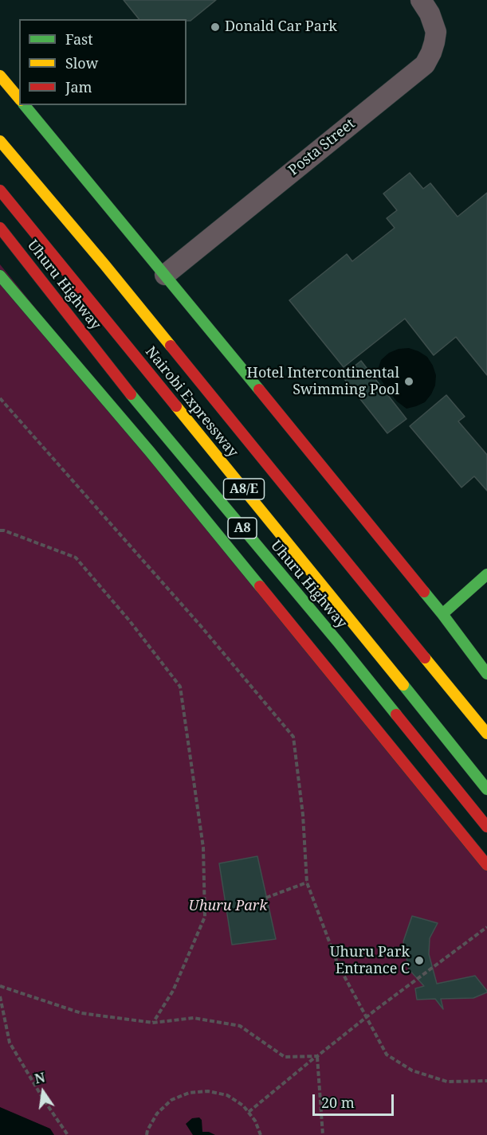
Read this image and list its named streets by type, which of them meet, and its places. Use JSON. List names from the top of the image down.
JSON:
{
  "streets": {
    "main road": [
      "Uhuru Highway",
      "Nairobi Expressway",
      "A8/E",
      "A8"
    ],
    "street": ["Posta Street"]
  },
  "parks": ["Uhuru Park"],
  "places": ["Donald Car Park", "Hotel Intercontinental Swimming Pool", "Uhuru Park Entrance C"],
  "legend": ["Fast", "Slow", "Jam"],
  "scale_bar": "20 m",
  "north": "top"
}
